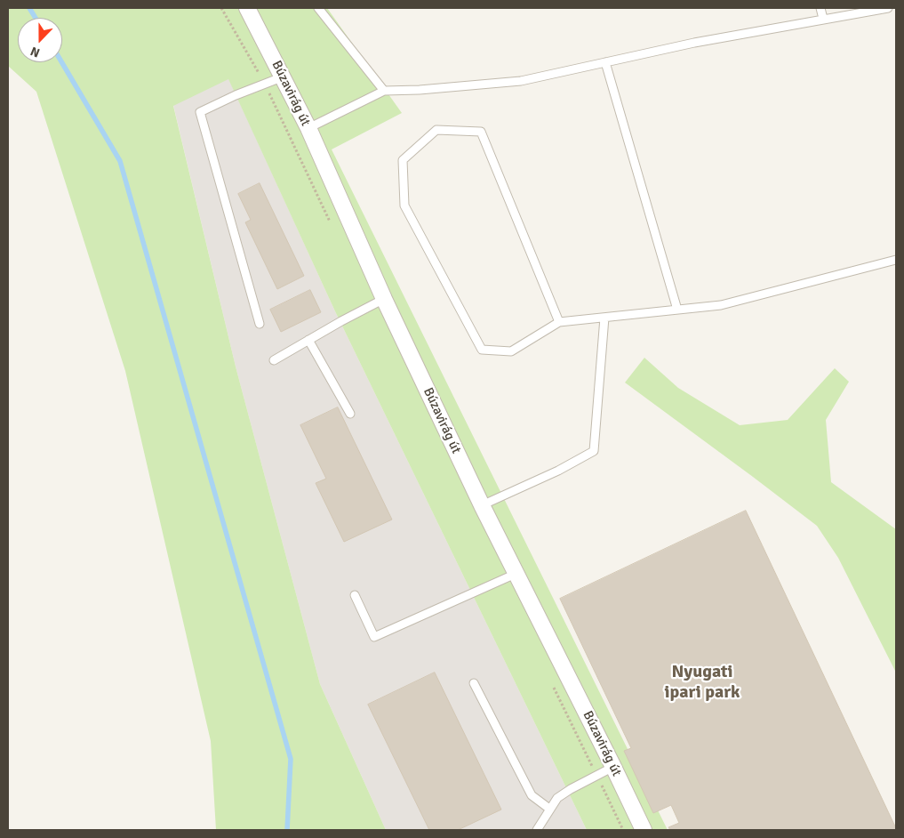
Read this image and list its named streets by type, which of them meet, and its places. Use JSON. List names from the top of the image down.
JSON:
{
  "streets": {
    "street": ["Búzavirág út"]
  },
  "districts": ["Nyugati ipari park"],
  "north": "bottom"
}
